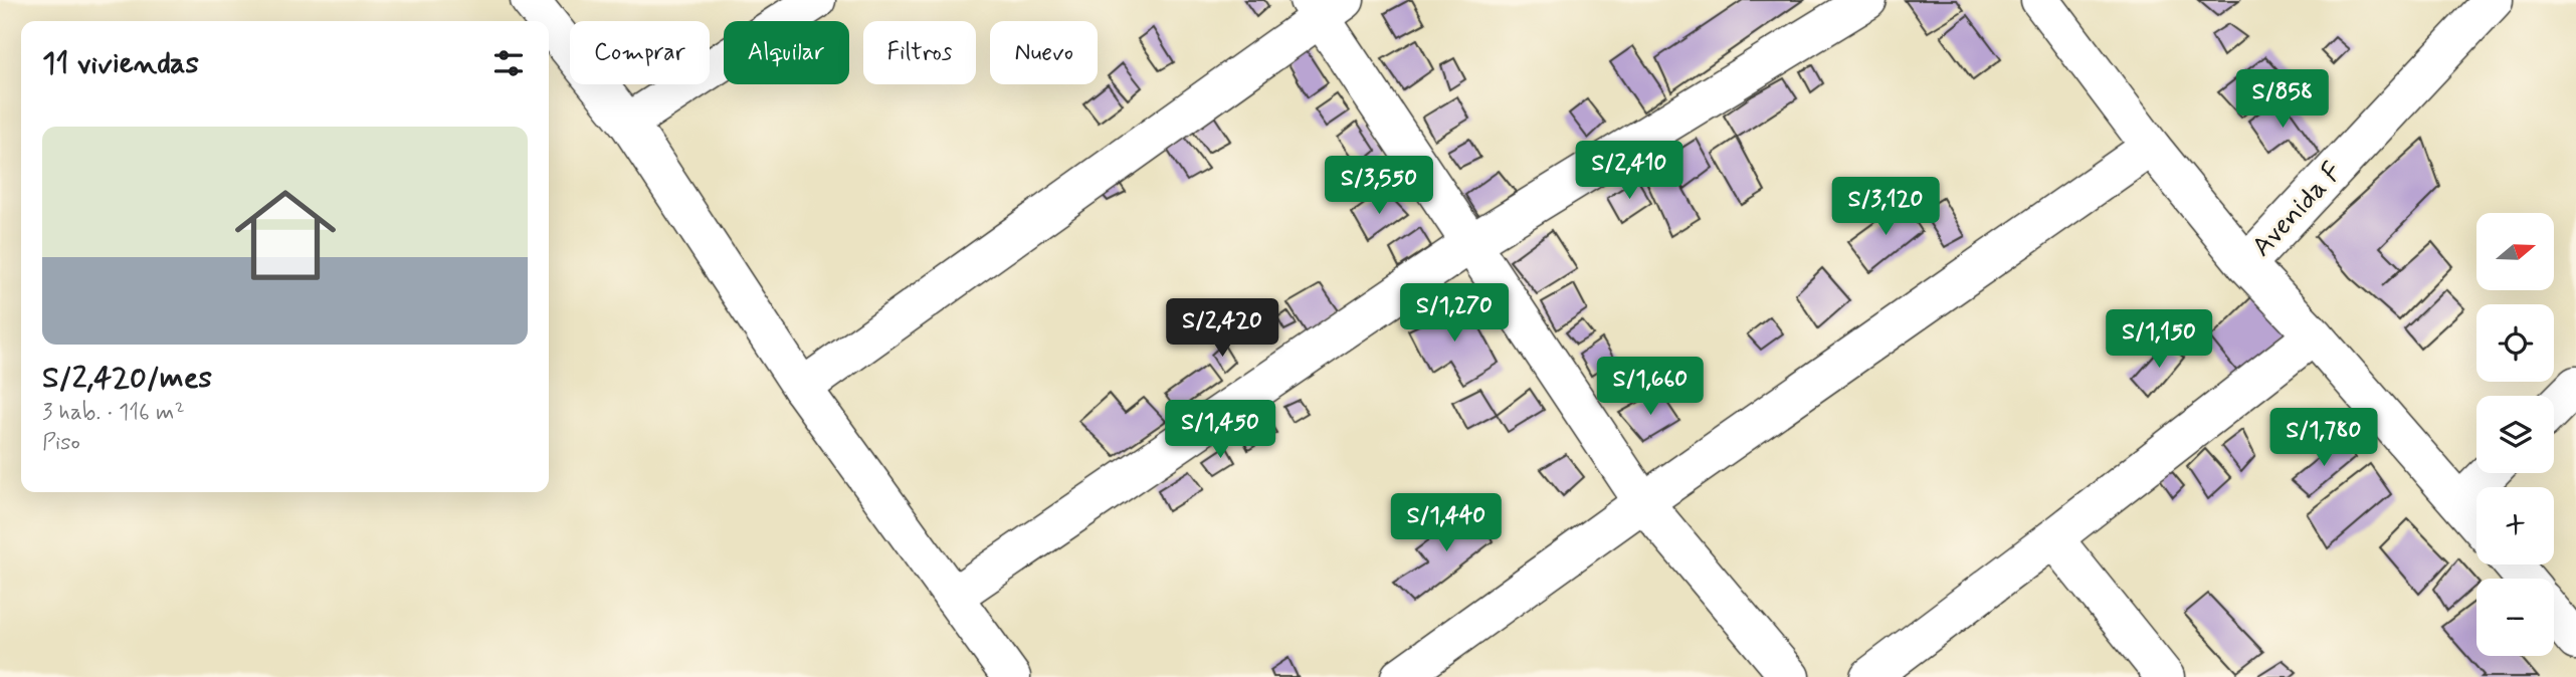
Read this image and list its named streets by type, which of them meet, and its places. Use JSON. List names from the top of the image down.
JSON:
{
  "streets": {
    "street": ["Avenida F"]
  },
  "north": "right",
  "page": {
    "chip": [
      "Comprar",
      "Alquilar",
      "Filtros",
      "Nuevo"
    ],
    "heading": "11 viviendas",
    "price": [
      "S/858",
      "S/2,410",
      "S/3,550",
      "S/3,120",
      "S/1,270",
      "S/2,420",
      "S/1,150",
      "S/1,660",
      "S/1,450",
      "S/1,780",
      "S/1,440"
    ],
    "list": [
      {
        "name": "S/2,420/mes",
        "note": "3 hab. · 116 m² · Piso"
      }
    ],
    "map_buttons": ["+", "−"]
  }
}
